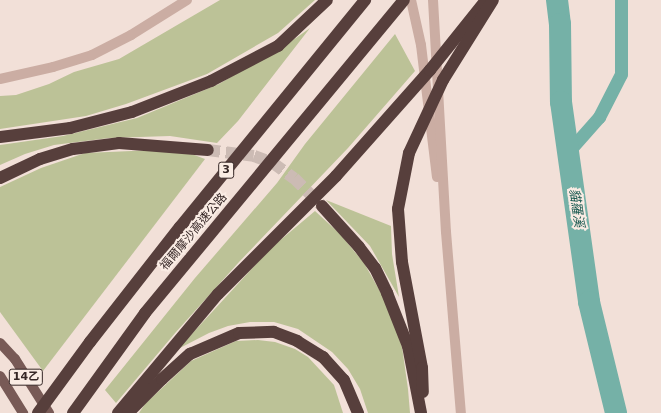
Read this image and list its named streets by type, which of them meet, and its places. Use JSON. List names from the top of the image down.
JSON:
{
  "streets": {
    "highway": ["3", "福爾摩沙高速公路"],
    "main road": ["14乙"]
  },
  "water": ["貓羅溪"]
}
